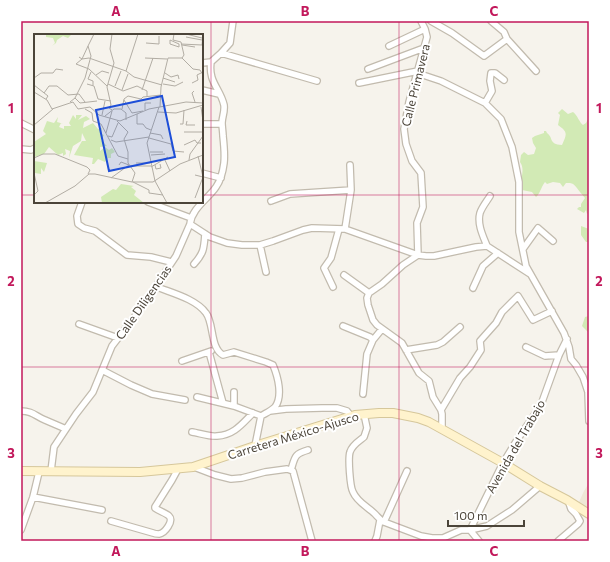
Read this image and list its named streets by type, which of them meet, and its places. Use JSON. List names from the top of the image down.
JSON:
{
  "streets": {
    "main road": ["Carretera México-Ajusco"],
    "street": ["Calle Primavera", "Calle Diligencias", "Avenida del Trabajo"]
  },
  "crossings": [
    ["Calle Diligencias", "Carretera México-Ajusco"],
    ["Carretera México-Ajusco", "Avenida del Trabajo"]
  ],
  "scale_bar": "100 m",
  "grid": {
    "columns": ["A", "B", "C"],
    "rows": ["1", "2", "3"]
  }
}
